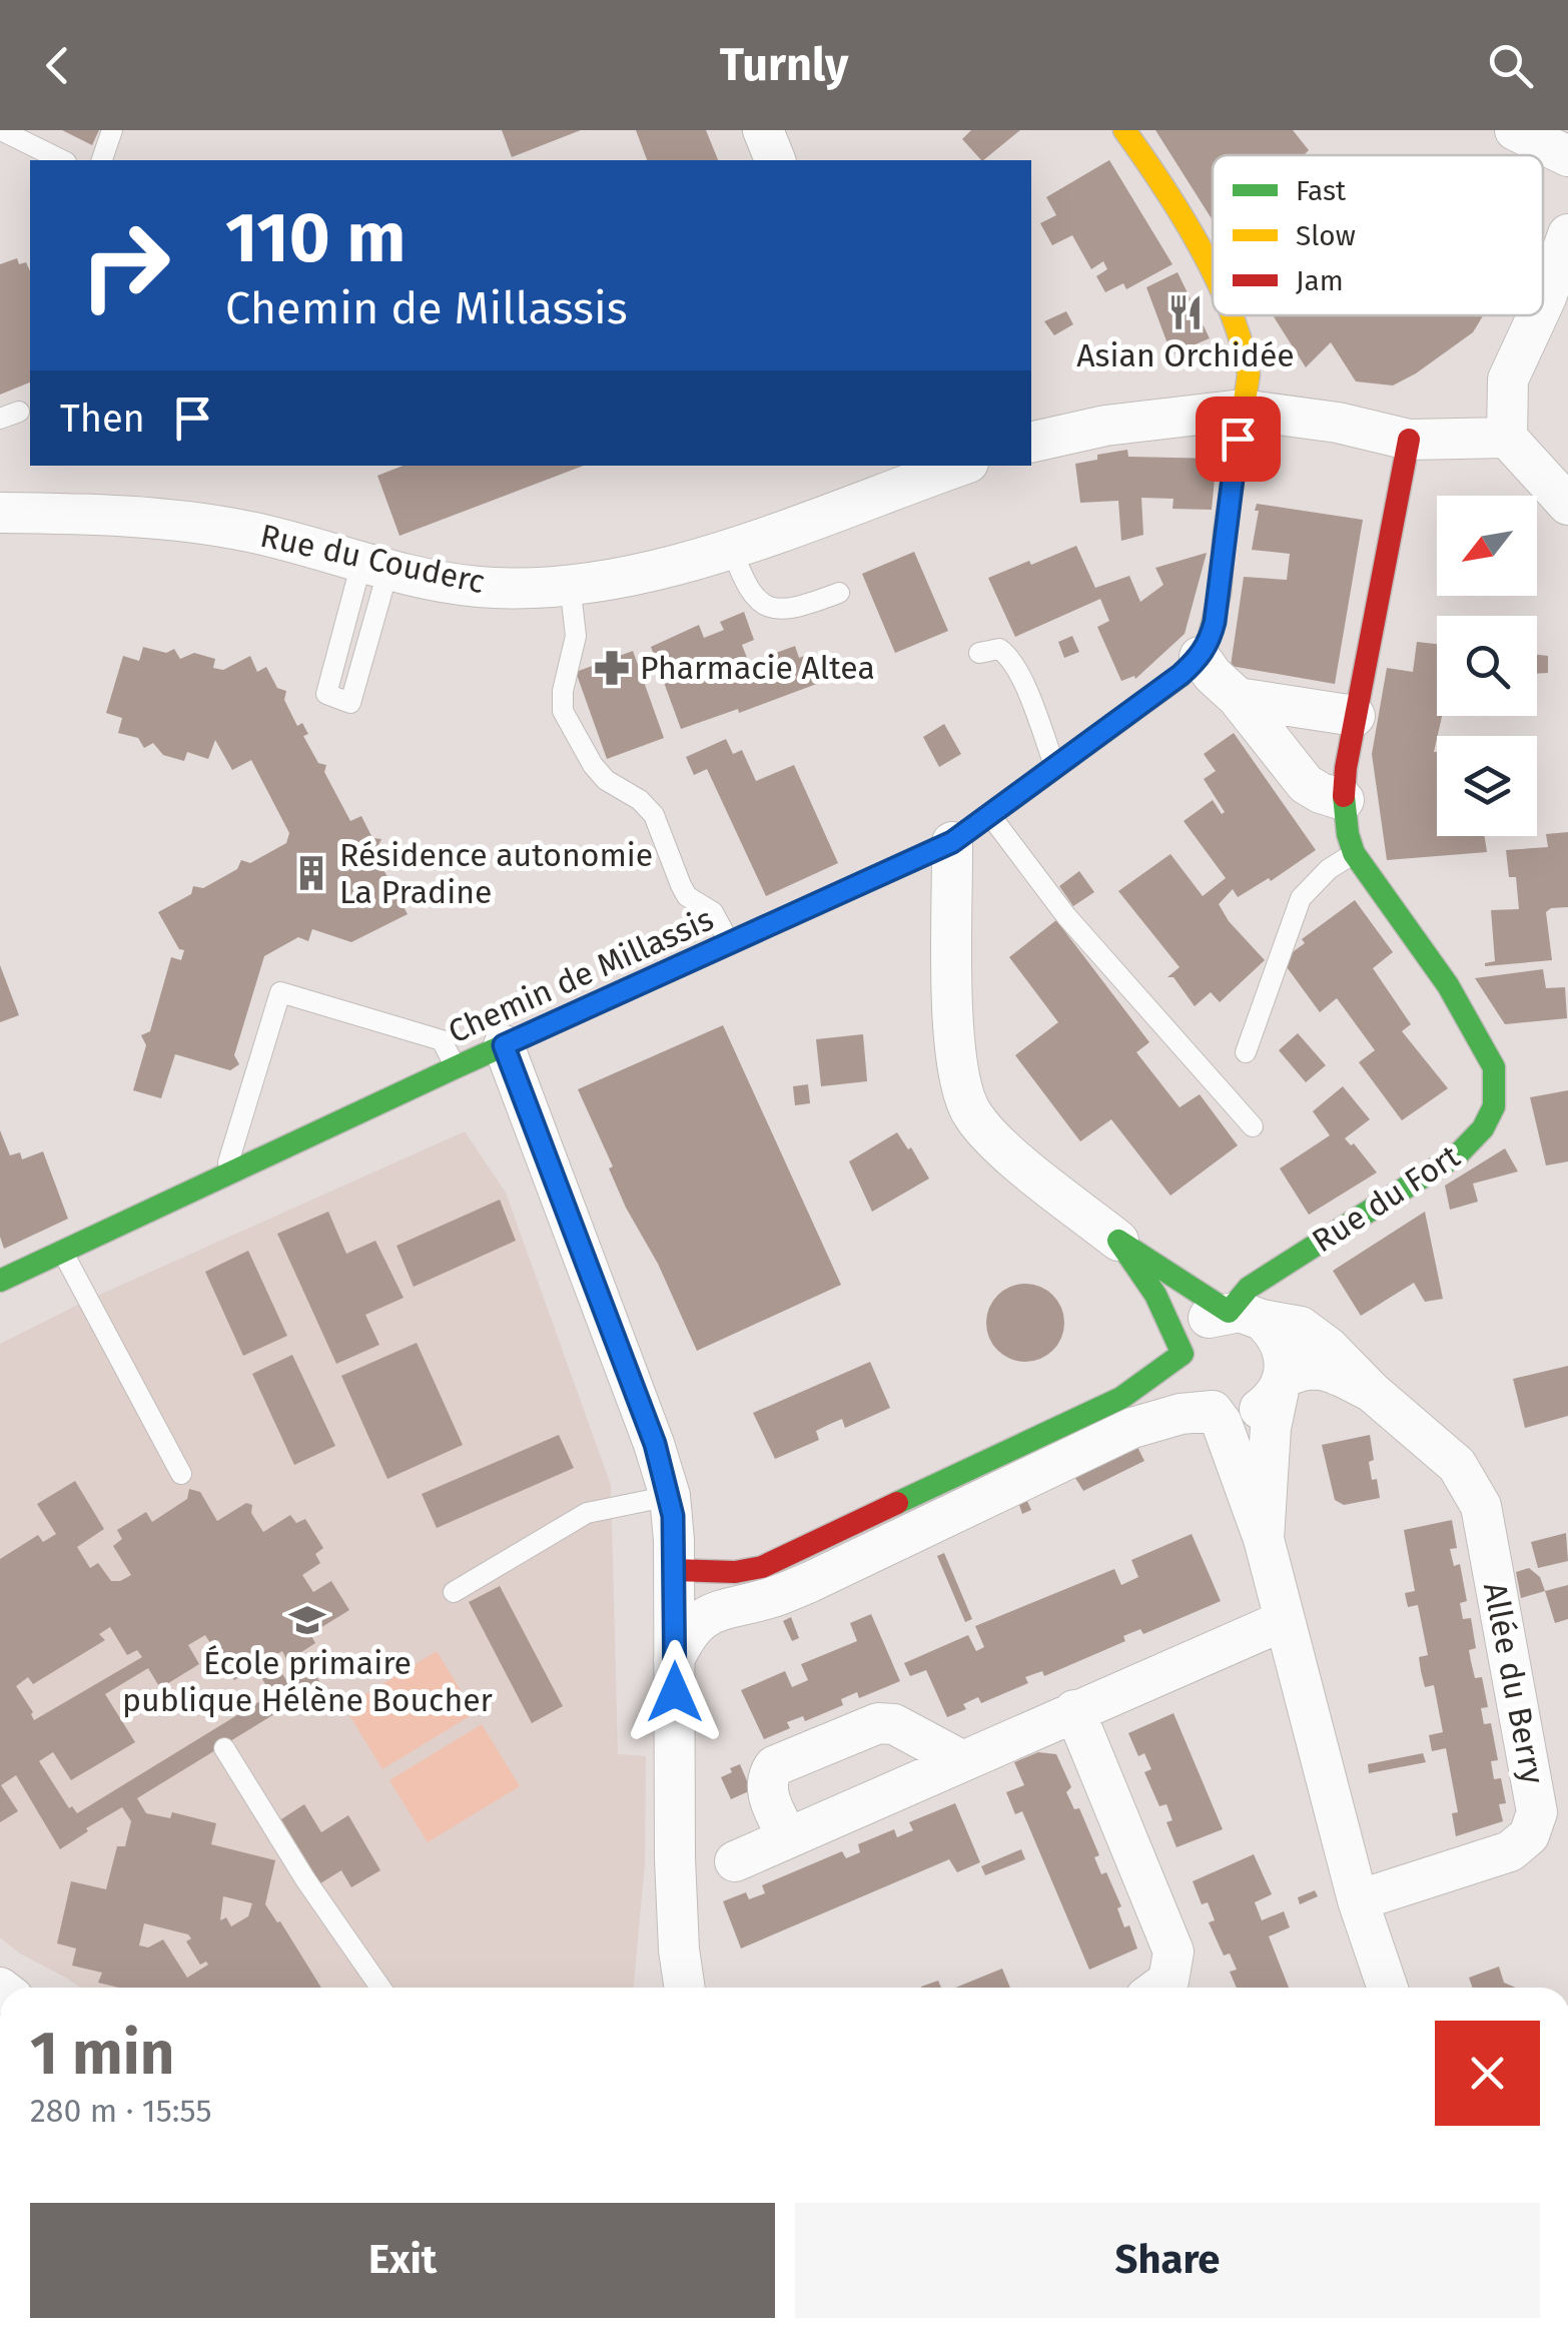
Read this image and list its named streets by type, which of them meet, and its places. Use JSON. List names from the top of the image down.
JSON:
{
  "streets": {
    "street": [
      "Rue du Couderc",
      "Chemin de Millassis",
      "Rue du Fort",
      "Allée du Berry"
    ]
  },
  "crossings": [
    ["Rue du Fort", "Allée du Berry"]
  ],
  "places": {
    "restaurant": ["Asian Orchidée"],
    "pharmacy": ["Pharmacie Altea"],
    "building": ["Résidence autonomie La Pradine"],
    "school or university": ["École primaire publique Hélène Boucher"]
  },
  "legend": ["Fast", "Slow", "Jam"],
  "north": "bottom left",
  "page": {
    "header": "Turnly",
    "turn": ["110 m", "Chemin de Millassis"],
    "then": "Then",
    "heading": ["1 min", "280 m · 15:55"],
    "buttons": ["Exit", "Share"]
  }
}
